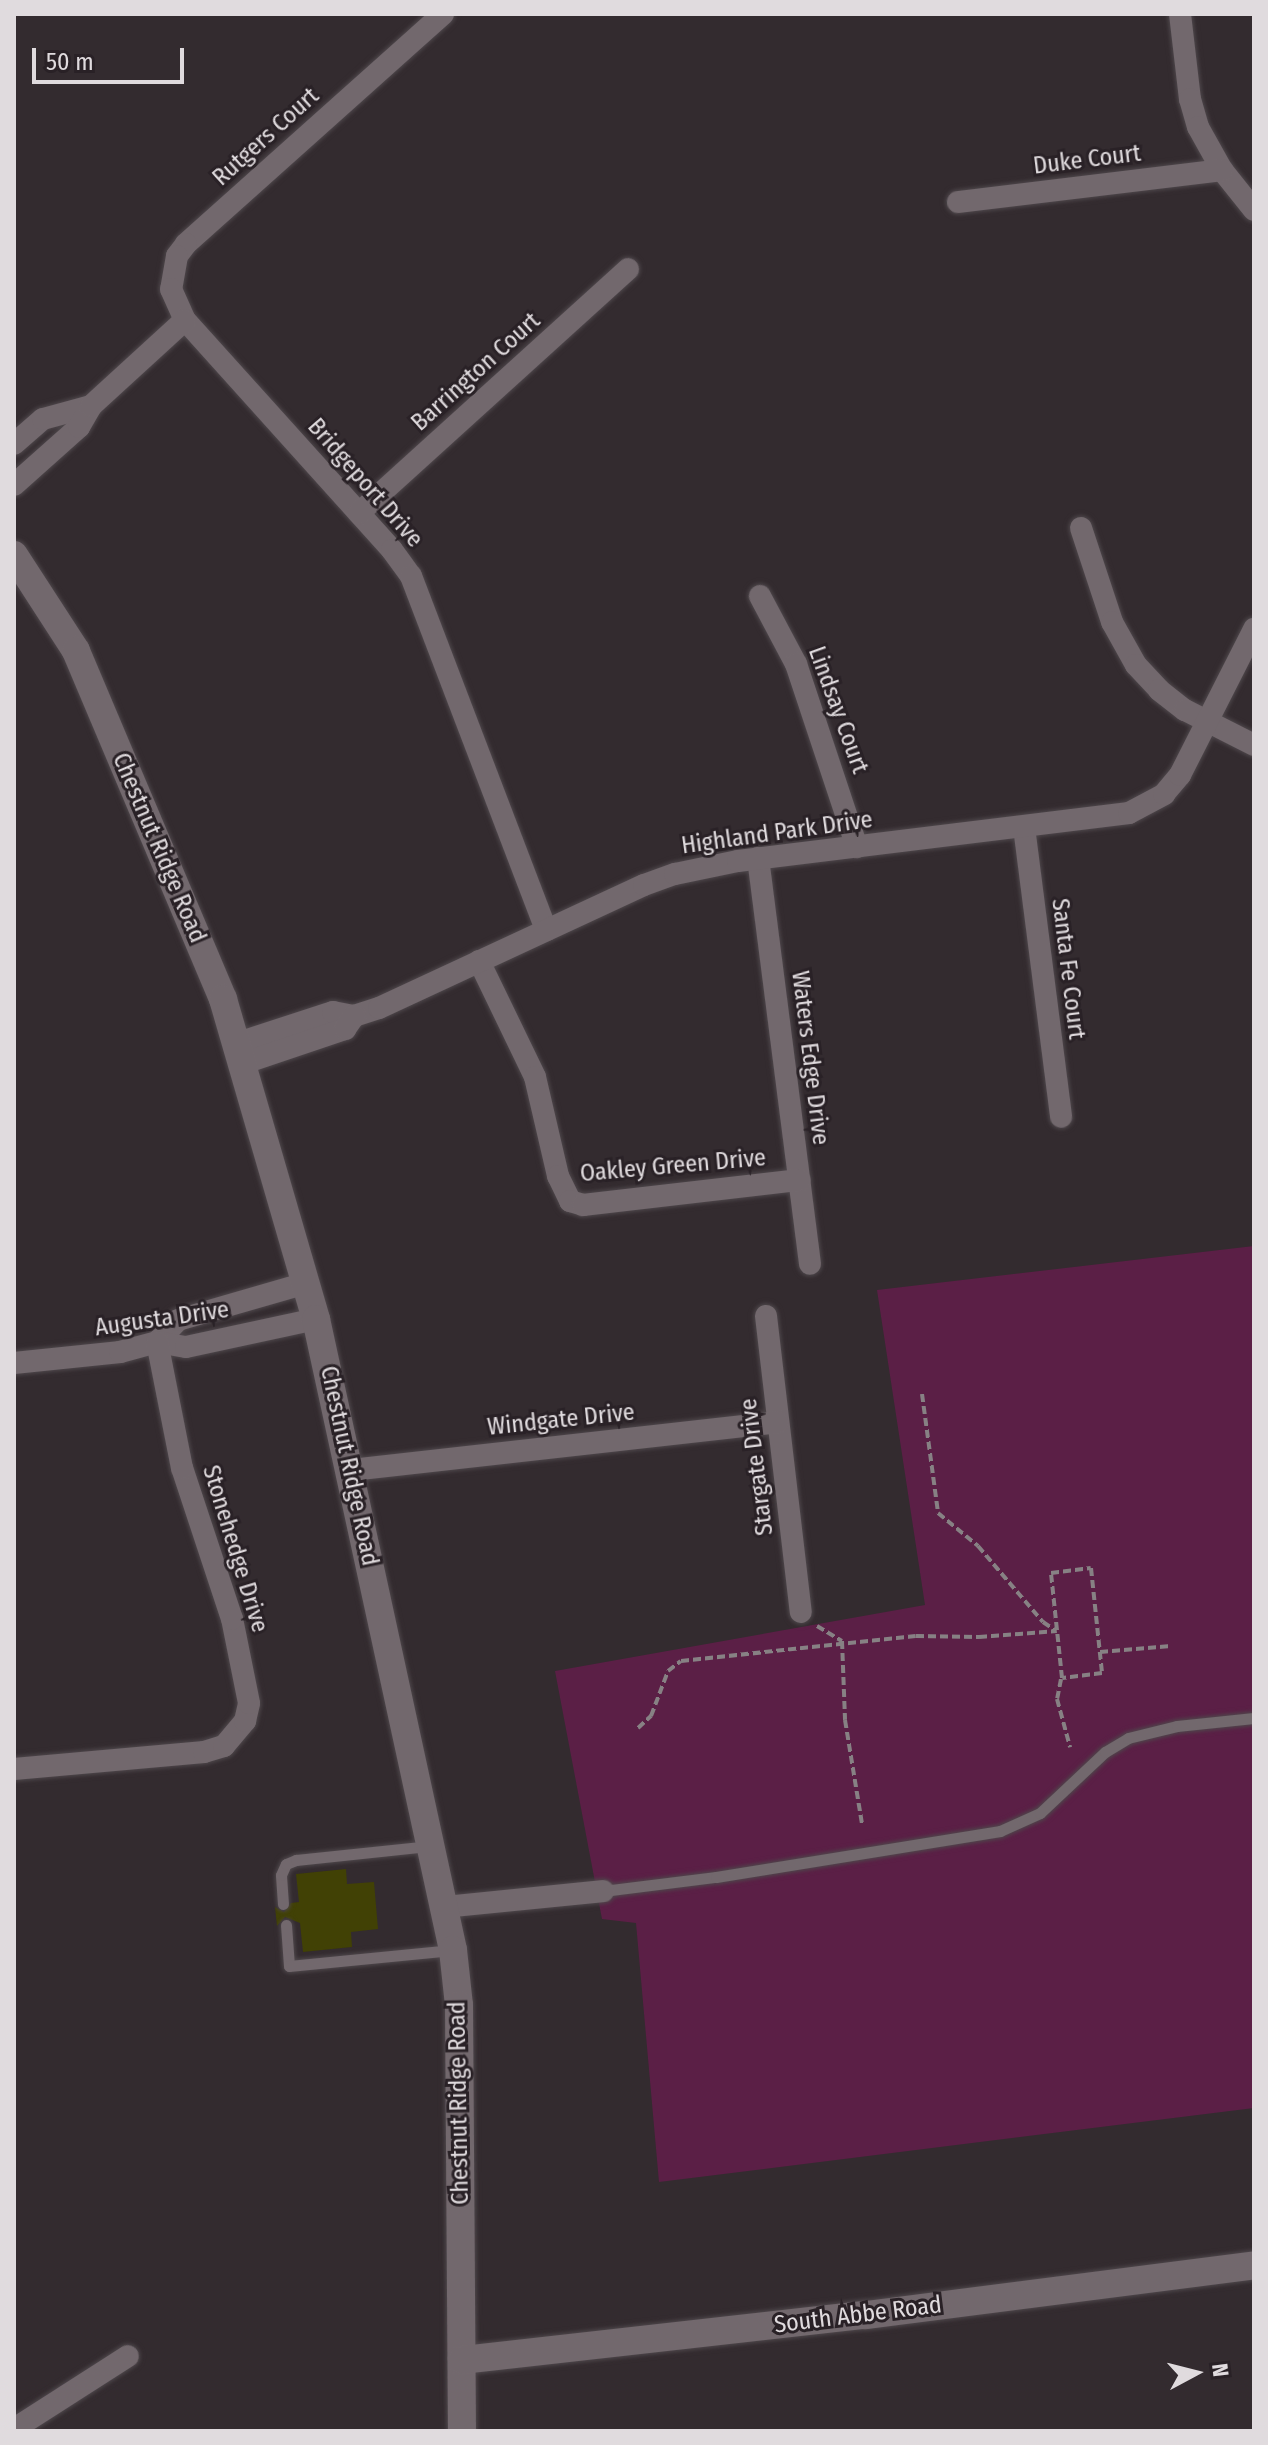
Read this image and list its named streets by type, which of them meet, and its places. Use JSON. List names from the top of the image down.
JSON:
{
  "streets": {
    "street": [
      "Rutgers Court",
      "Duke Court",
      "Barrington Court",
      "Bridgeport Drive",
      "Lindsay Court",
      "Highland Park Drive",
      "Chestnut Ridge Road",
      "Santa Fe Court",
      "Waters Edge Drive",
      "Oakley Green Drive",
      "Augusta Drive",
      "Windgate Drive",
      "Stargate Drive",
      "Stonehedge Drive",
      "South Abbe Road"
    ]
  },
  "crossings": [
    ["Rutgers Court", "Bridgeport Drive"],
    ["Barrington Court", "Bridgeport Drive"],
    ["Bridgeport Drive", "Highland Park Drive"],
    ["Lindsay Court", "Highland Park Drive"],
    ["Highland Park Drive", "Chestnut Ridge Road"],
    ["Highland Park Drive", "Santa Fe Court"],
    ["Highland Park Drive", "Waters Edge Drive"],
    ["Highland Park Drive", "Oakley Green Drive"],
    ["Chestnut Ridge Road", "Augusta Drive"],
    ["Chestnut Ridge Road", "Windgate Drive"],
    ["Chestnut Ridge Road", "South Abbe Road"],
    ["Waters Edge Drive", "Oakley Green Drive"],
    ["Augusta Drive", "Stonehedge Drive"],
    ["Windgate Drive", "Stargate Drive"]
  ],
  "scale_bar": "50 m",
  "north": "right"
}
